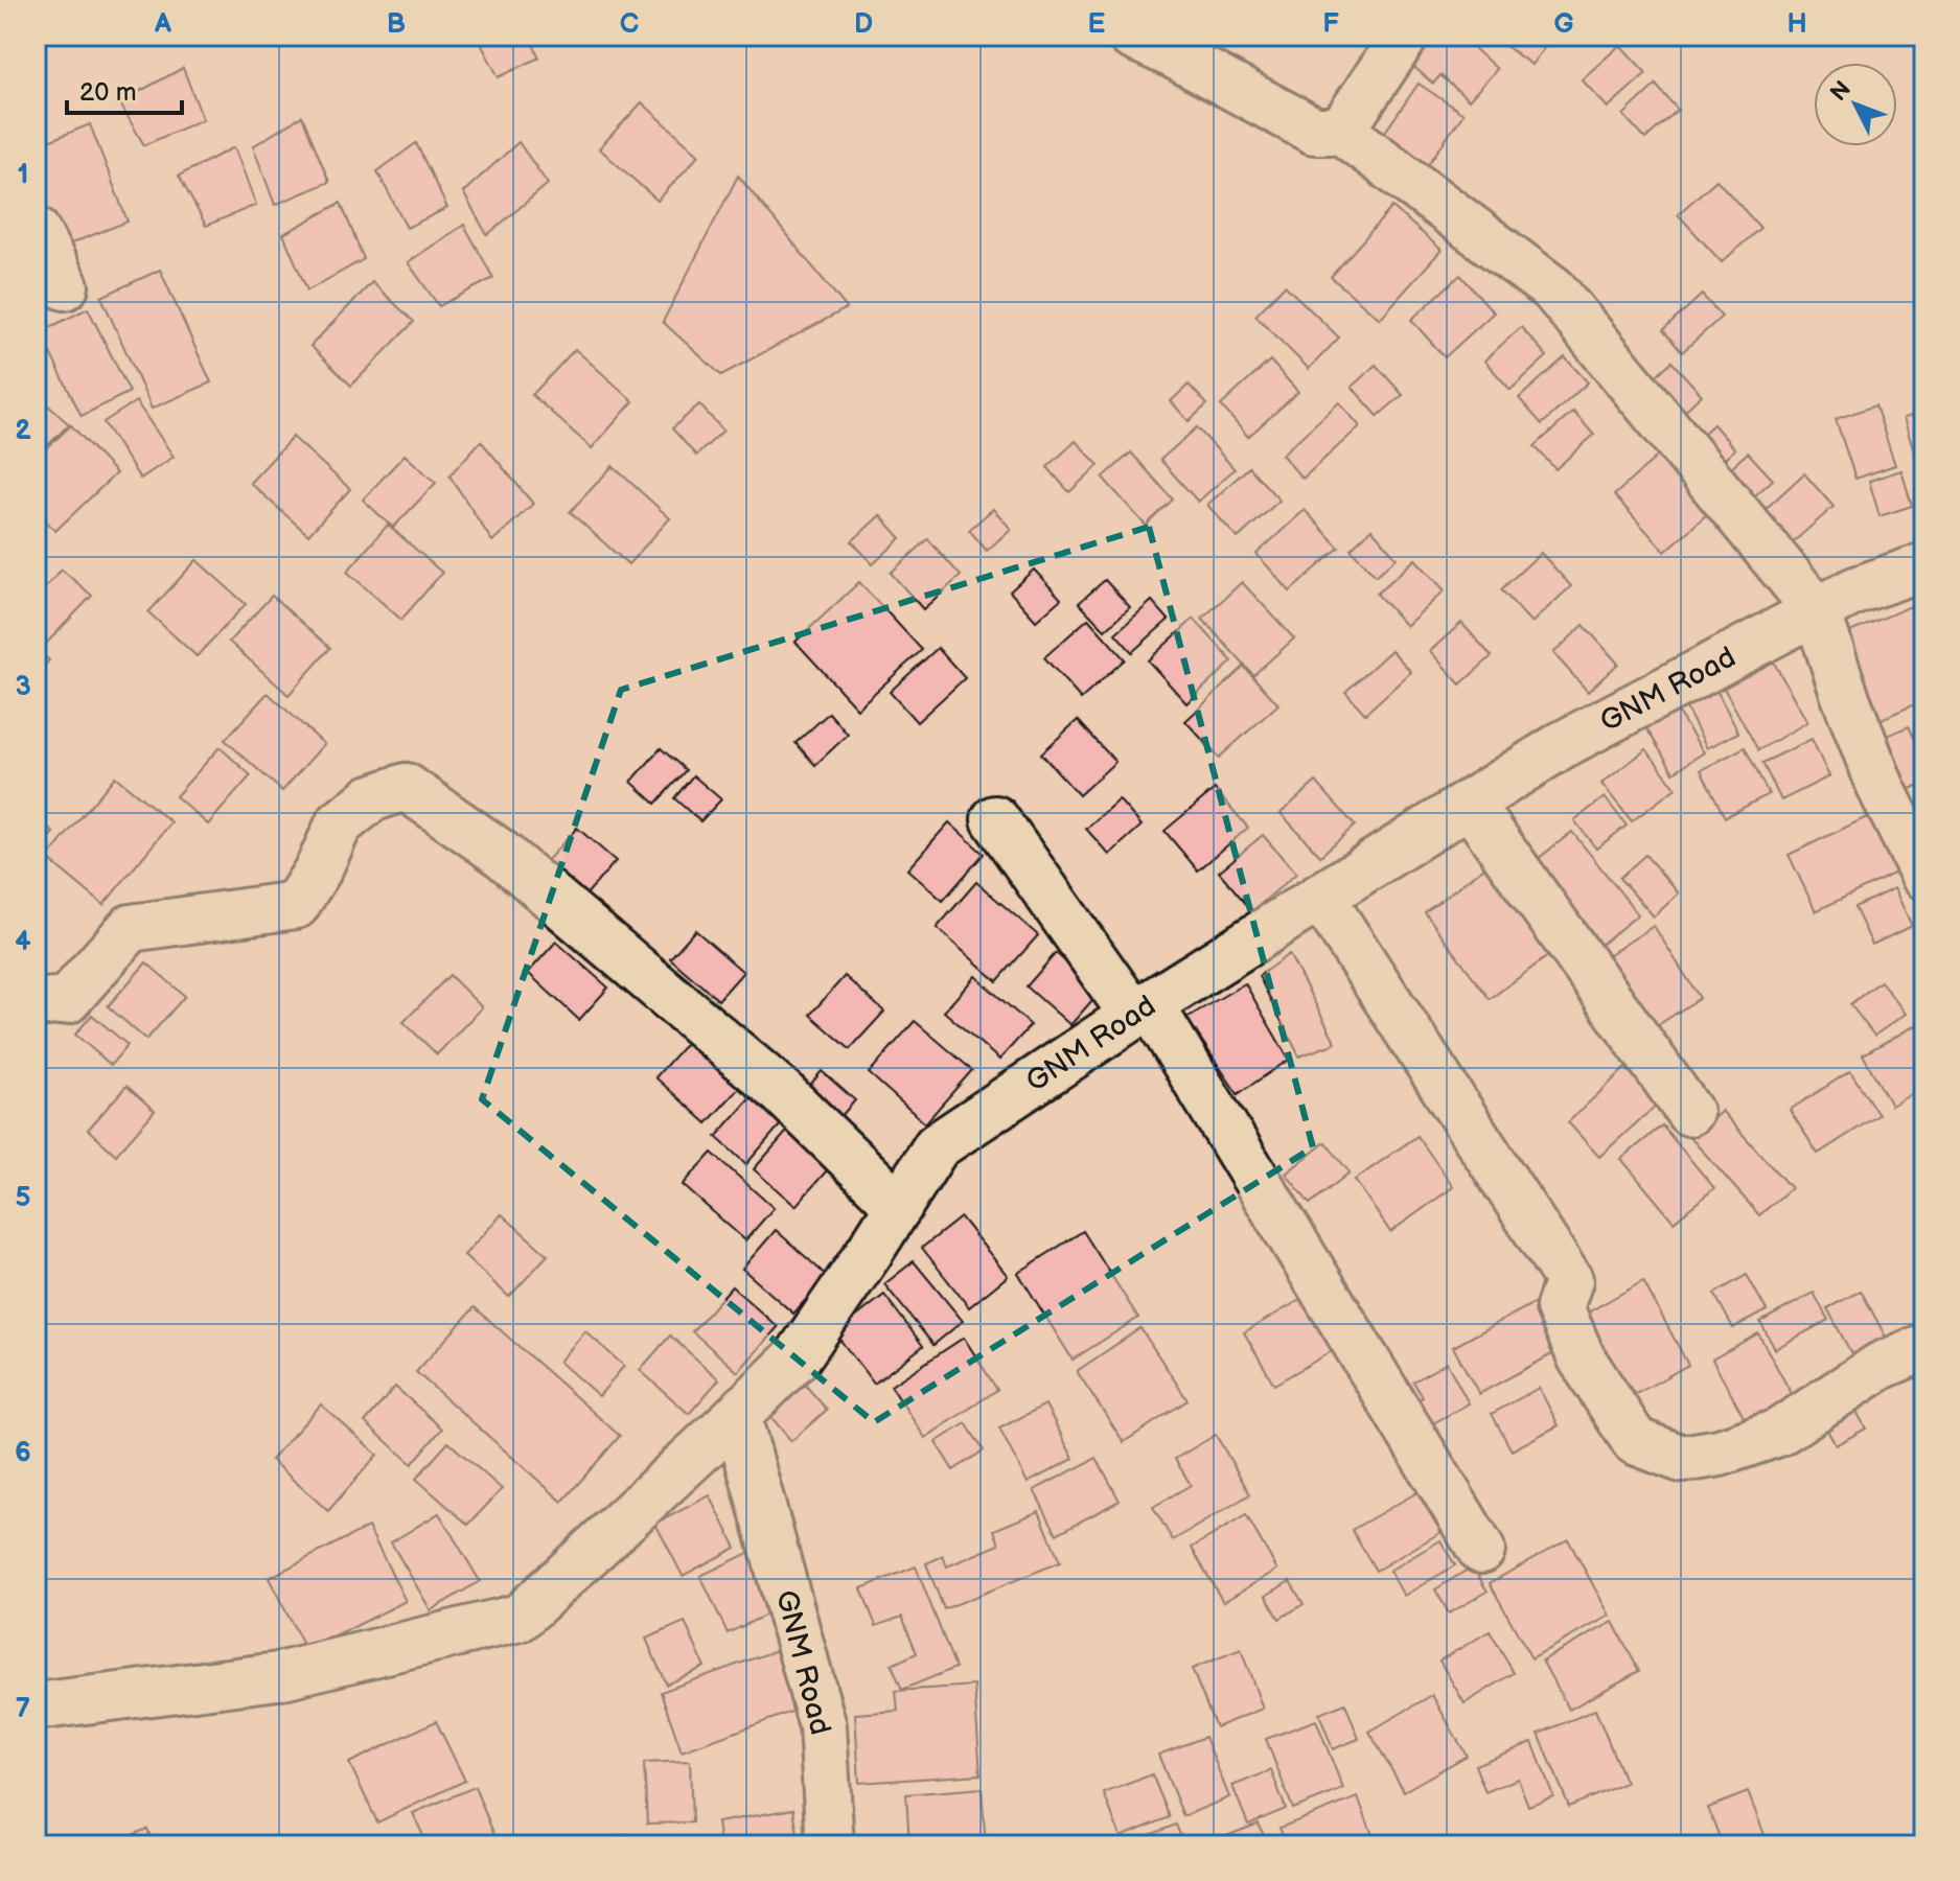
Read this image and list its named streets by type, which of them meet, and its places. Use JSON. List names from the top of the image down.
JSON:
{
  "streets": {
    "street": ["GNM Road"]
  },
  "scale_bar": "20 m",
  "north": "top left",
  "grid": {
    "columns": [
      "A",
      "B",
      "C",
      "D",
      "E",
      "F",
      "G",
      "H"
    ],
    "rows": [
      "1",
      "2",
      "3",
      "4",
      "5",
      "6",
      "7"
    ]
  }
}
